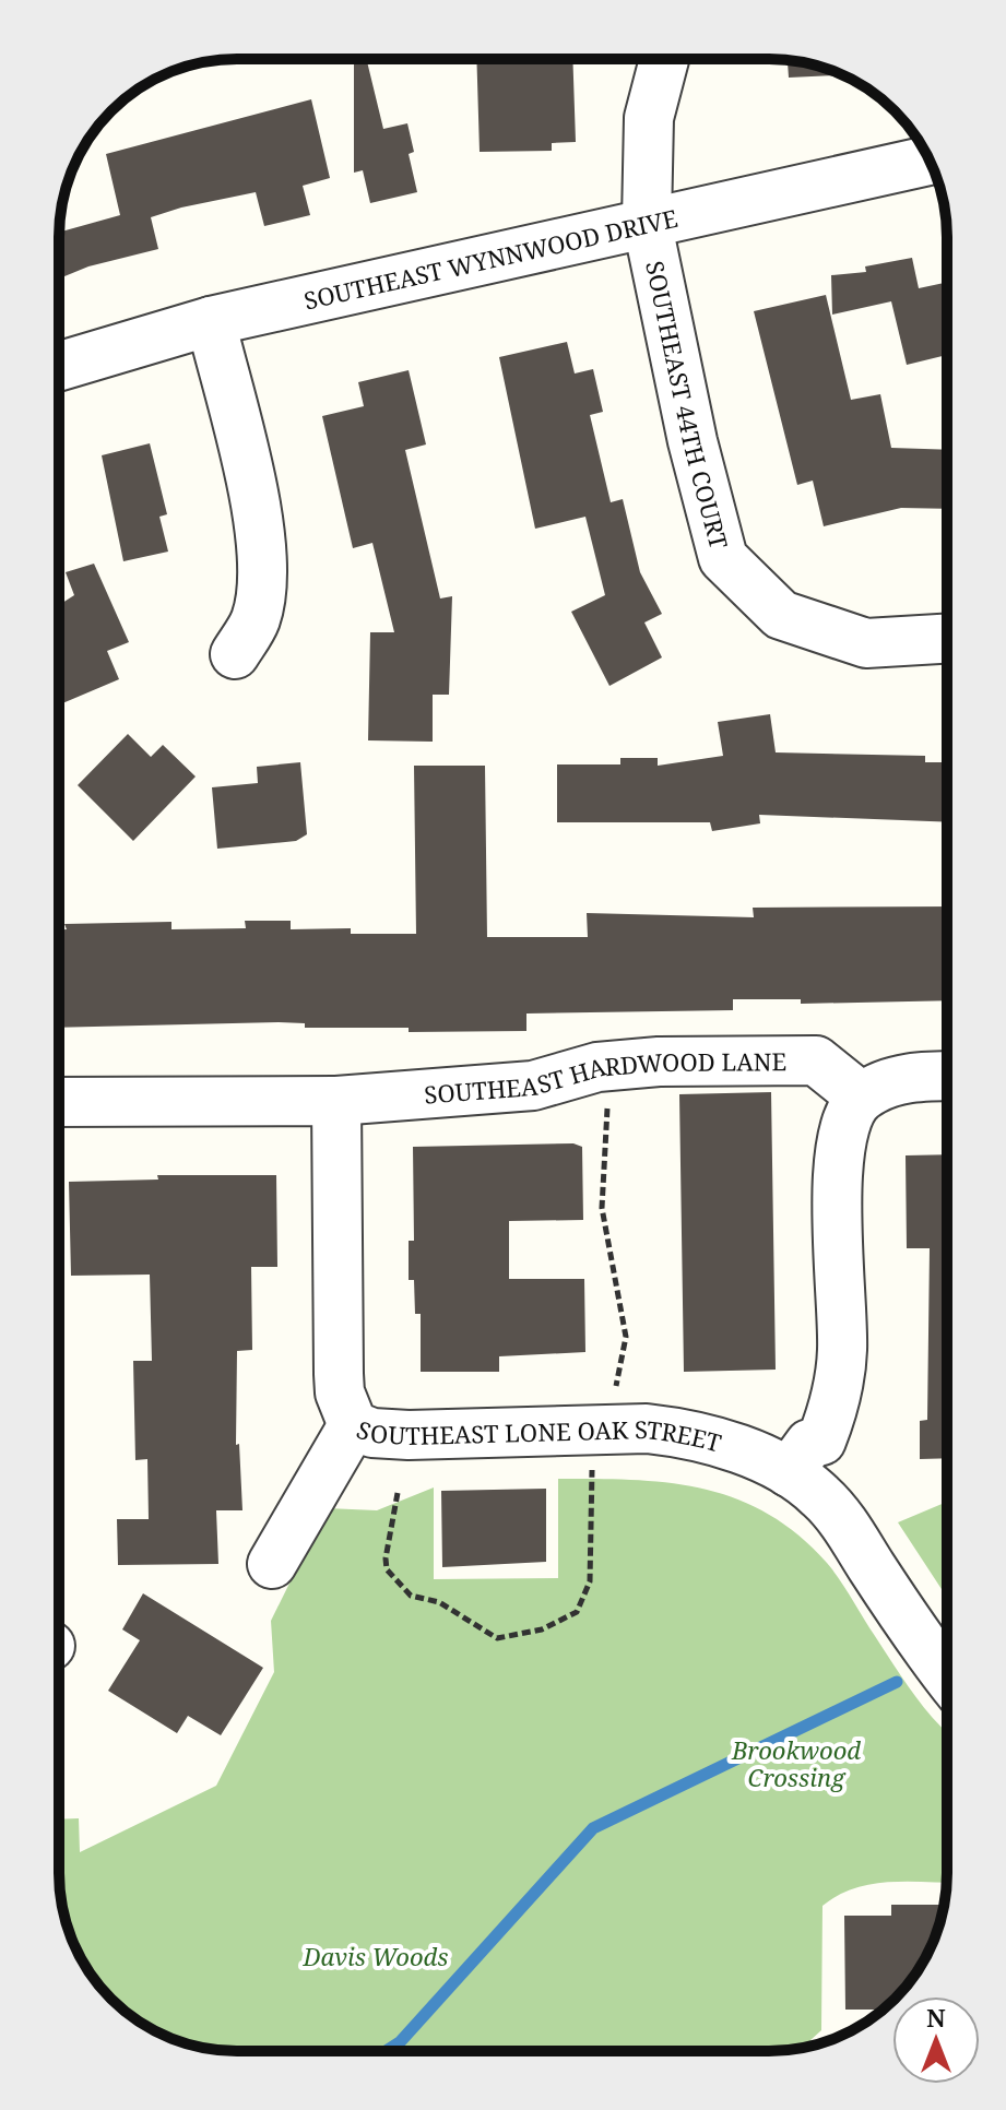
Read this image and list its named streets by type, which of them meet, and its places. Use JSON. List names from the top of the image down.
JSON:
{
  "streets": {
    "street": [
      "SOUTHEAST WYNNWOOD DRIVE",
      "SOUTHEAST 44TH COURT",
      "SOUTHEAST HARDWOOD LANE",
      "SOUTHEAST LONE OAK STREET"
    ]
  },
  "crossings": [
    ["SOUTHEAST WYNNWOOD DRIVE", "SOUTHEAST 44TH COURT"],
    ["SOUTHEAST HARDWOOD LANE", "SOUTHEAST LONE OAK STREET"]
  ],
  "parks": ["Brookwood Crossing", "Davis Woods"],
  "north": "top"
}
